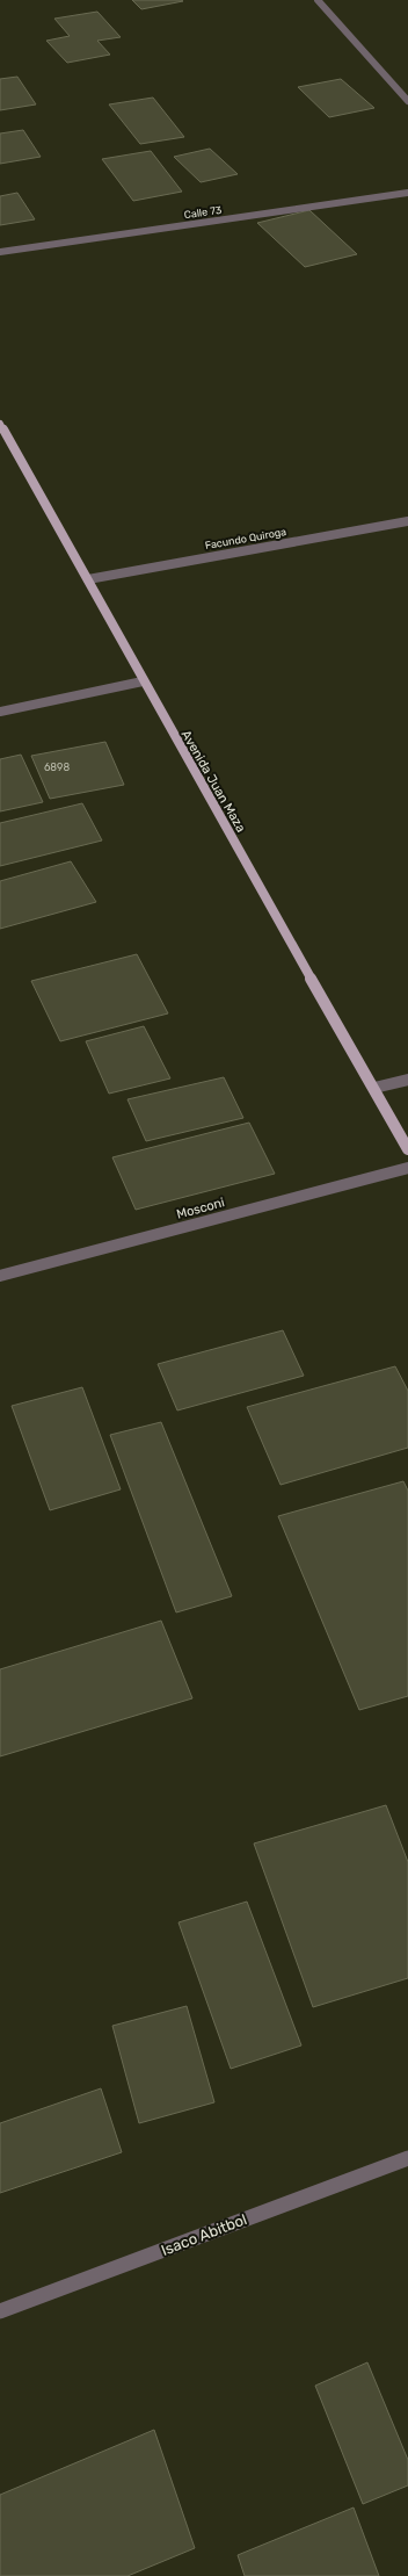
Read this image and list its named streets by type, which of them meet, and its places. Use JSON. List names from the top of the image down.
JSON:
{
  "streets": {
    "main road": ["Avenida Juan Maza"],
    "street": [
      "Calle 73",
      "Facundo Quiroga",
      "Mosconi",
      "Isaco Abitbol"
    ]
  },
  "crossings": [
    ["Facundo Quiroga", "Avenida Juan Maza"]
  ],
  "house_numbers": ["6898"]
}
